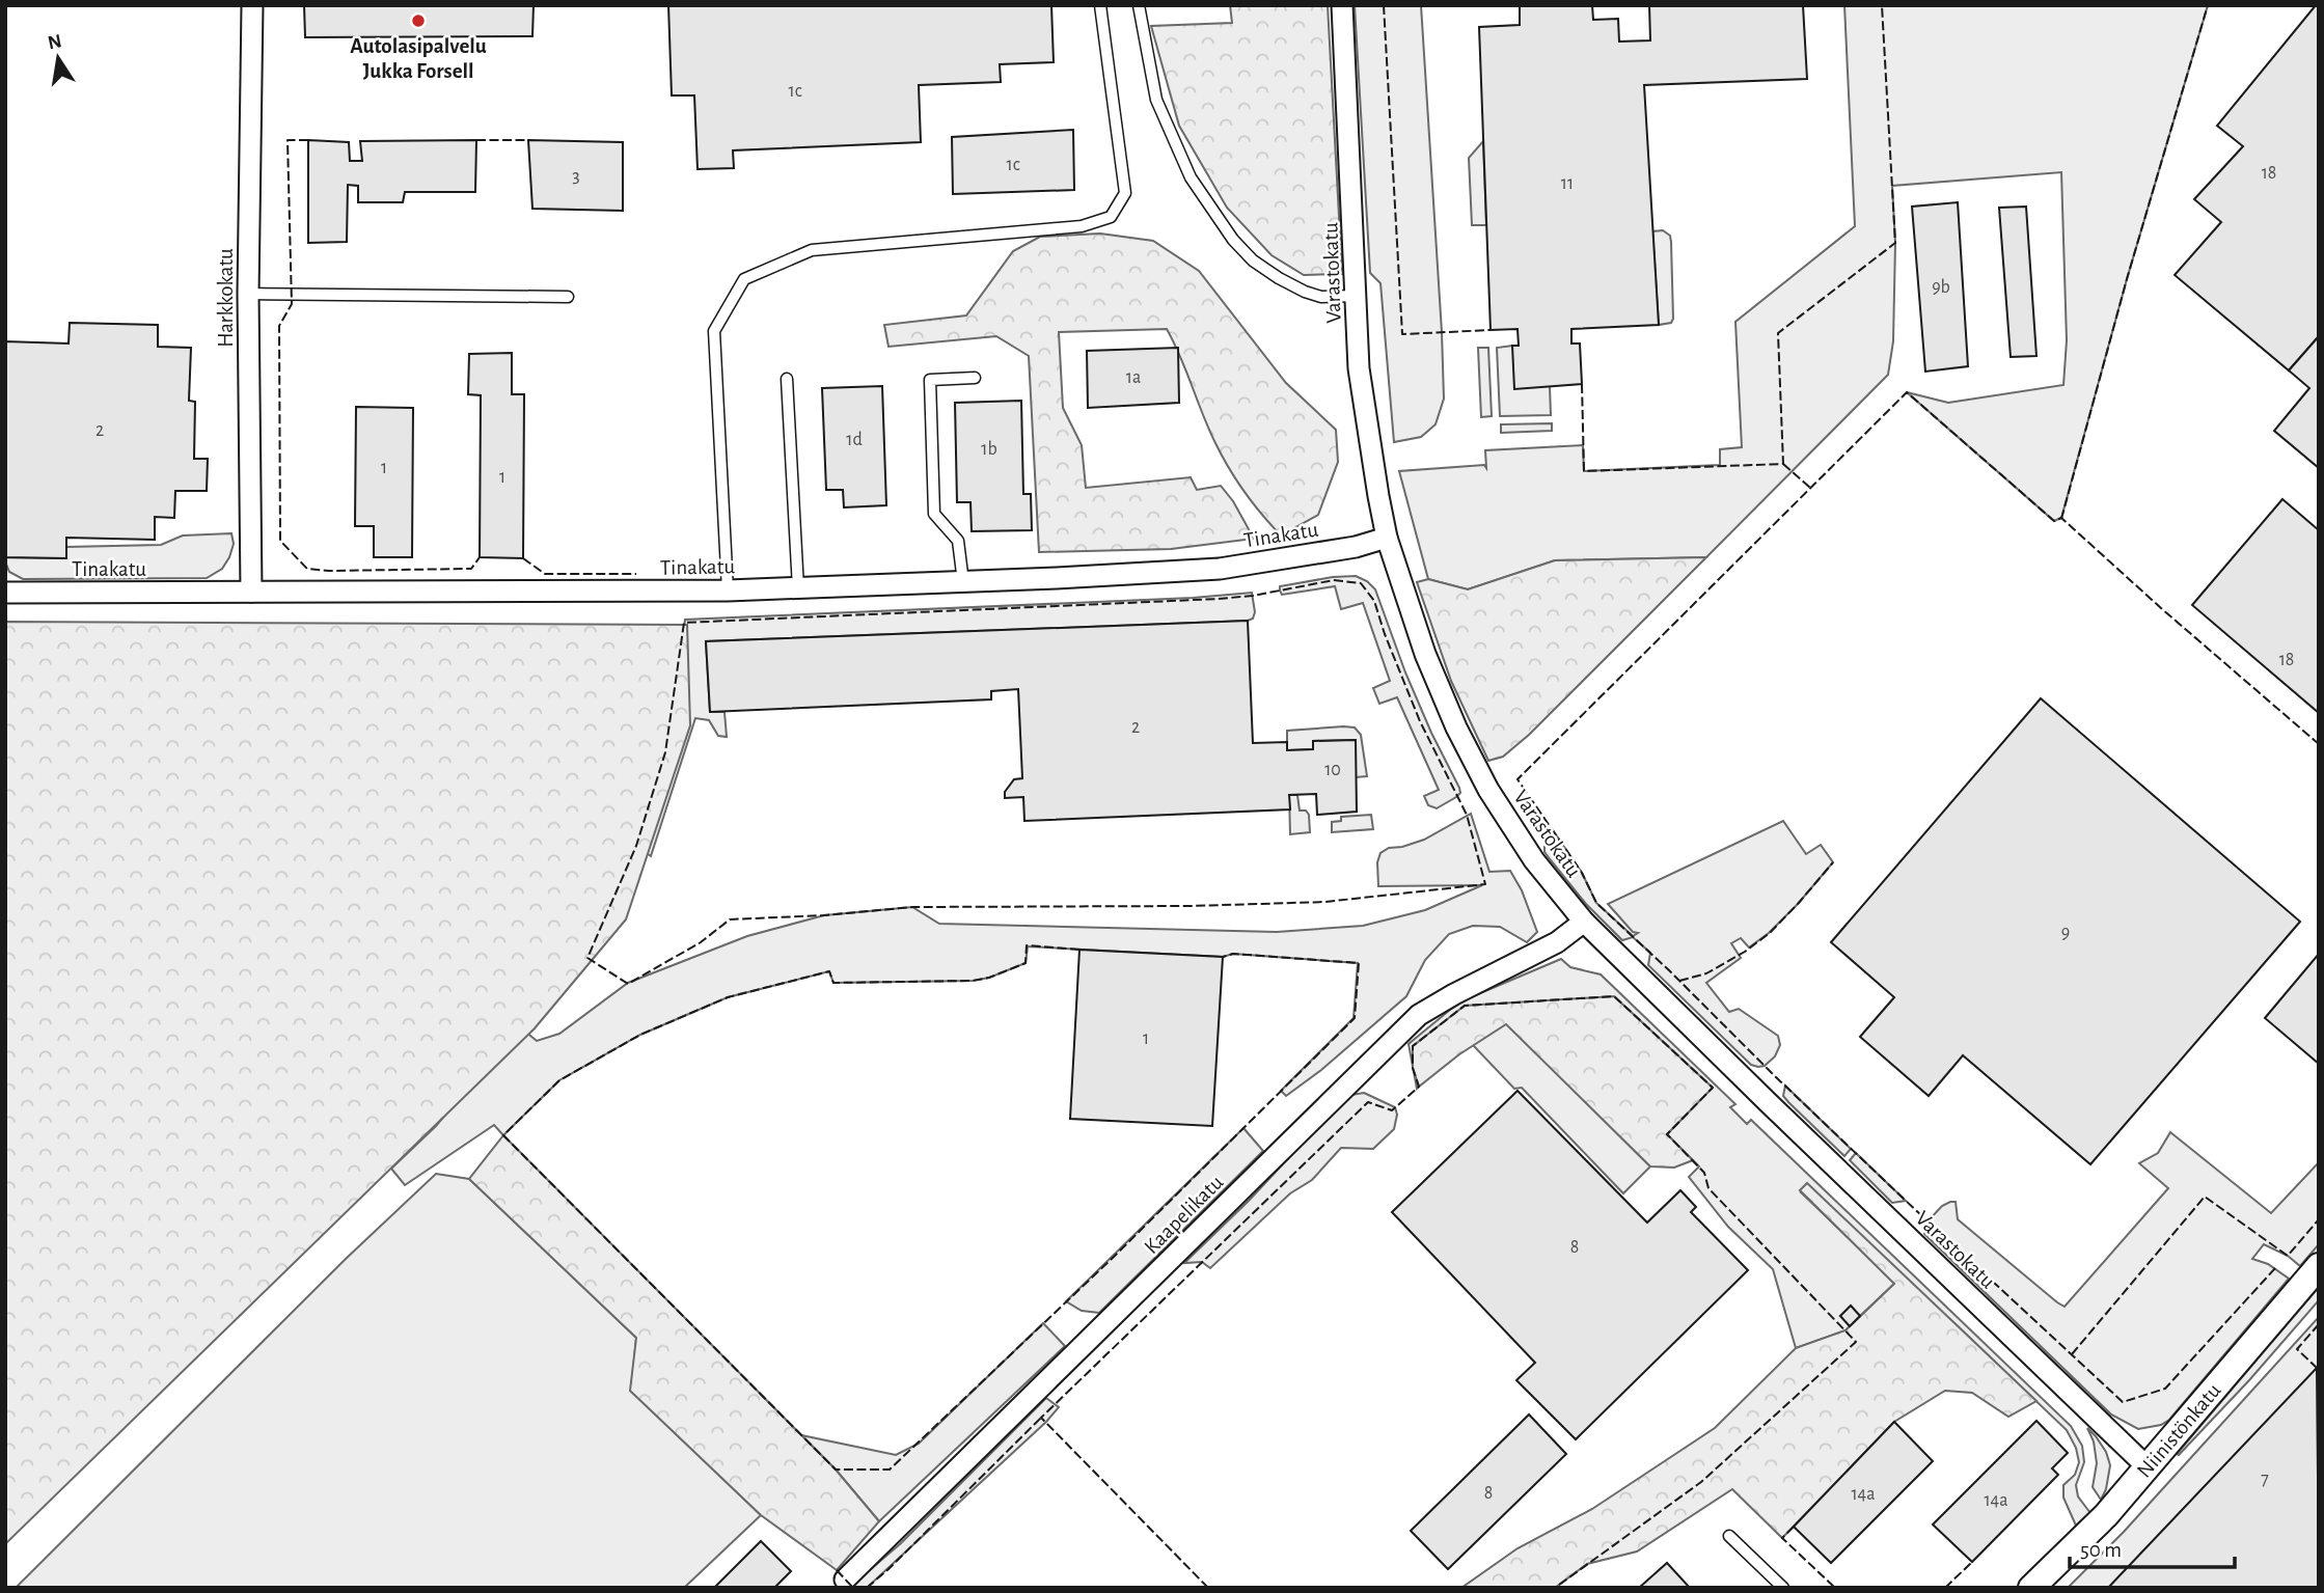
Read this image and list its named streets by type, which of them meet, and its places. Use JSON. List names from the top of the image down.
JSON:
{
  "streets": {
    "street": [
      "Varastokatu",
      "Harkkokatu",
      "Tinakatu",
      "Kaapelikatu",
      "Niinistönkatu"
    ]
  },
  "crossings": [
    ["Varastokatu", "Tinakatu"],
    ["Varastokatu", "Kaapelikatu"],
    ["Varastokatu", "Niinistönkatu"],
    ["Harkkokatu", "Tinakatu"]
  ],
  "places": ["Autolasipalvelu Jukka Forsell"],
  "house_numbers": [
    "1c",
    "1c",
    "18",
    "3",
    "11",
    "9b",
    "1a",
    "2",
    "1d",
    "1b",
    "1",
    "1",
    "18",
    "2",
    "10",
    "9",
    "1",
    "8",
    "7",
    "8",
    "14a",
    "14a"
  ],
  "scale_bar": "50 m",
  "north": "top"
}
